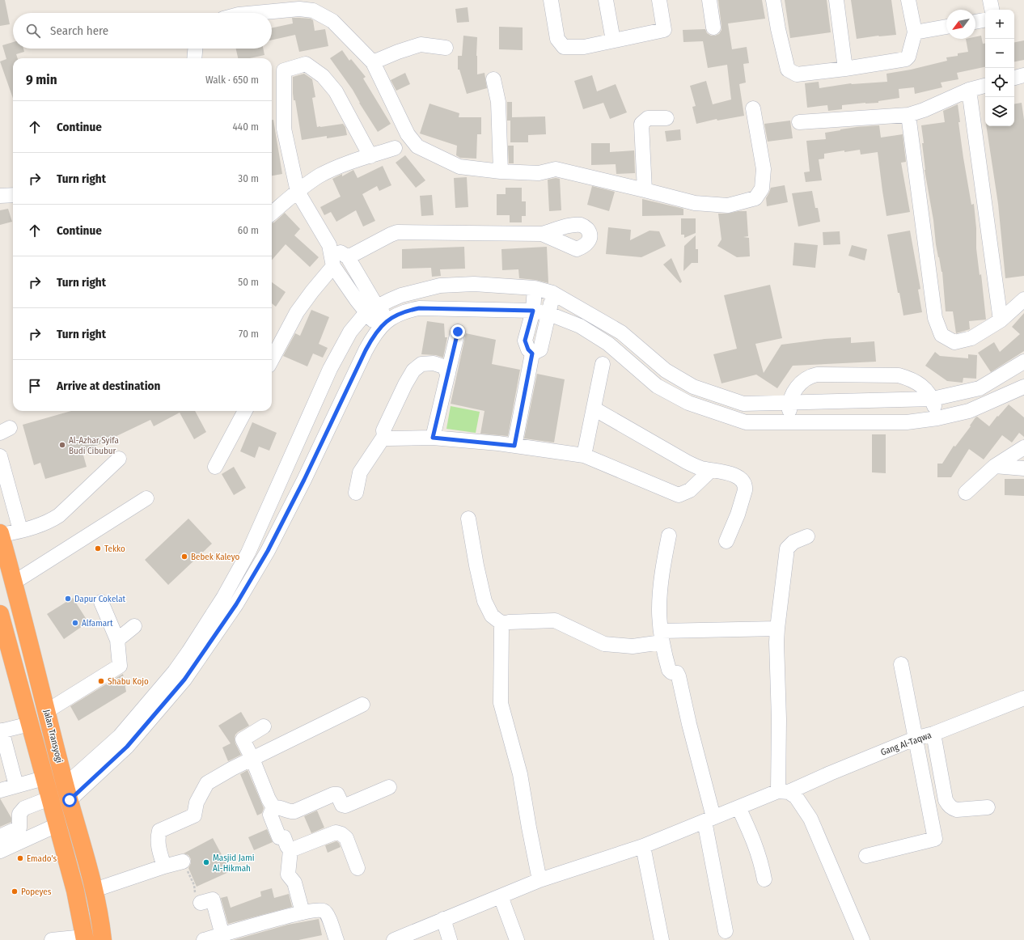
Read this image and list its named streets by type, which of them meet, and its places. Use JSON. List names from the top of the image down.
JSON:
{
  "streets": {
    "highway": ["Jalan Transyogi"],
    "street": ["Gang Al-Taqwa"]
  },
  "places": [
    "Al-Azhar Syifa Budi Cibubur",
    "Tekko",
    "Bebek Kaleyo",
    "Dapur Cokelat",
    "Alfamart",
    "Shabu Kojo",
    "Emado's",
    "Masjid Jami Al-Hikmah",
    "Popeyes"
  ],
  "north": "bottom left",
  "page": {
    "map_buttons": ["+", "−"],
    "search": "Search here",
    "heading": ["9 min", "Walk · 650 m"],
    "list": [
      ["Continue", "440 m"],
      ["Turn right", "30 m"],
      ["Continue", "60 m"],
      ["Turn right", "50 m"],
      ["Turn right", "70 m"],
      "Arrive at destination"
    ]
  }
}
